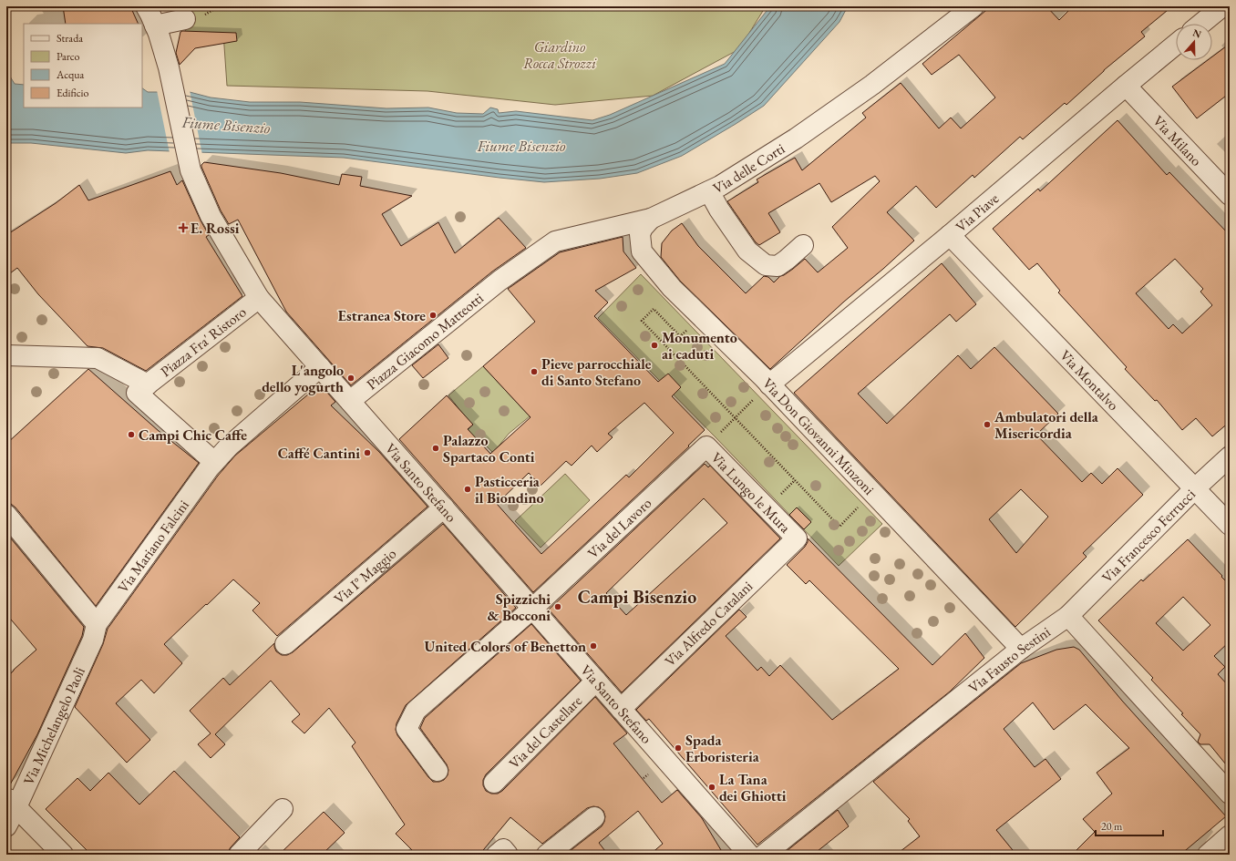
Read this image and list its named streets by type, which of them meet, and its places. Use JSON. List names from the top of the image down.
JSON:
{
  "streets": {
    "street": [
      "Via Milano",
      "Via delle Corti",
      "Via Piave",
      "Piazza Giacomo Matteotti",
      "Piazza Fra' Ristoro",
      "Via Montalvo",
      "Via Don Giovanni Minzoni",
      "Via Santo Stefano",
      "Via Lungo le Mura",
      "Via del Lavoro",
      "Via Francesco Ferrucci",
      "Via Mariano Falcini",
      "Via I° Maggio",
      "Via Alfredo Catalani",
      "Via Fausto Sestini",
      "Via Michelangelo Paoli",
      "Via del Castellare"
    ]
  },
  "crossings": [
    ["Via Milano", "Via Piave"],
    ["Via delle Corti", "Piazza Giacomo Matteotti"],
    ["Via delle Corti", "Via Don Giovanni Minzoni"],
    ["Via Piave", "Via Montalvo"],
    ["Via Piave", "Via Don Giovanni Minzoni"],
    ["Piazza Giacomo Matteotti", "Via Santo Stefano"],
    ["Piazza Fra' Ristoro", "Via Santo Stefano"],
    ["Piazza Fra' Ristoro", "Via Mariano Falcini"],
    ["Via Montalvo", "Via Francesco Ferrucci"],
    ["Via Don Giovanni Minzoni", "Via Fausto Sestini"],
    ["Via Santo Stefano", "Via del Lavoro"],
    ["Via Santo Stefano", "Via I° Maggio"],
    ["Via Santo Stefano", "Via Alfredo Catalani"],
    ["Via Santo Stefano", "Via del Castellare"],
    ["Via Lungo le Mura", "Via del Lavoro"],
    ["Via Lungo le Mura", "Via Alfredo Catalani"],
    ["Via Francesco Ferrucci", "Via Fausto Sestini"],
    ["Via Mariano Falcini", "Via Michelangelo Paoli"]
  ],
  "districts": ["Campi Bisenzio"],
  "water": ["Fiume Bisenzio"],
  "parks": ["Giardino Rocca Strozzi"],
  "places": {
    "health": ["E. Rossi"],
    "other": [
      "Estranea Store",
      "Monumento ai caduti",
      "Pieve parrocchiale di Santo Stefano",
      "L'angolo dello yogurth",
      "Ambulatori della Misericordia",
      "Campi Chic Caffe",
      "Palazzo Spartaco Conti",
      "Caffé Cantini",
      "Pasticceria il Biondino",
      "Spizzichi & Bocconi",
      "United Colors of Benetton",
      "Spada Erboristeria",
      "La Tana dei Ghiotti"
    ]
  },
  "legend": [
    "Strada",
    "Parco",
    "Acqua",
    "Edificio"
  ],
  "scale_bar": "20 m",
  "north": "top"
}
